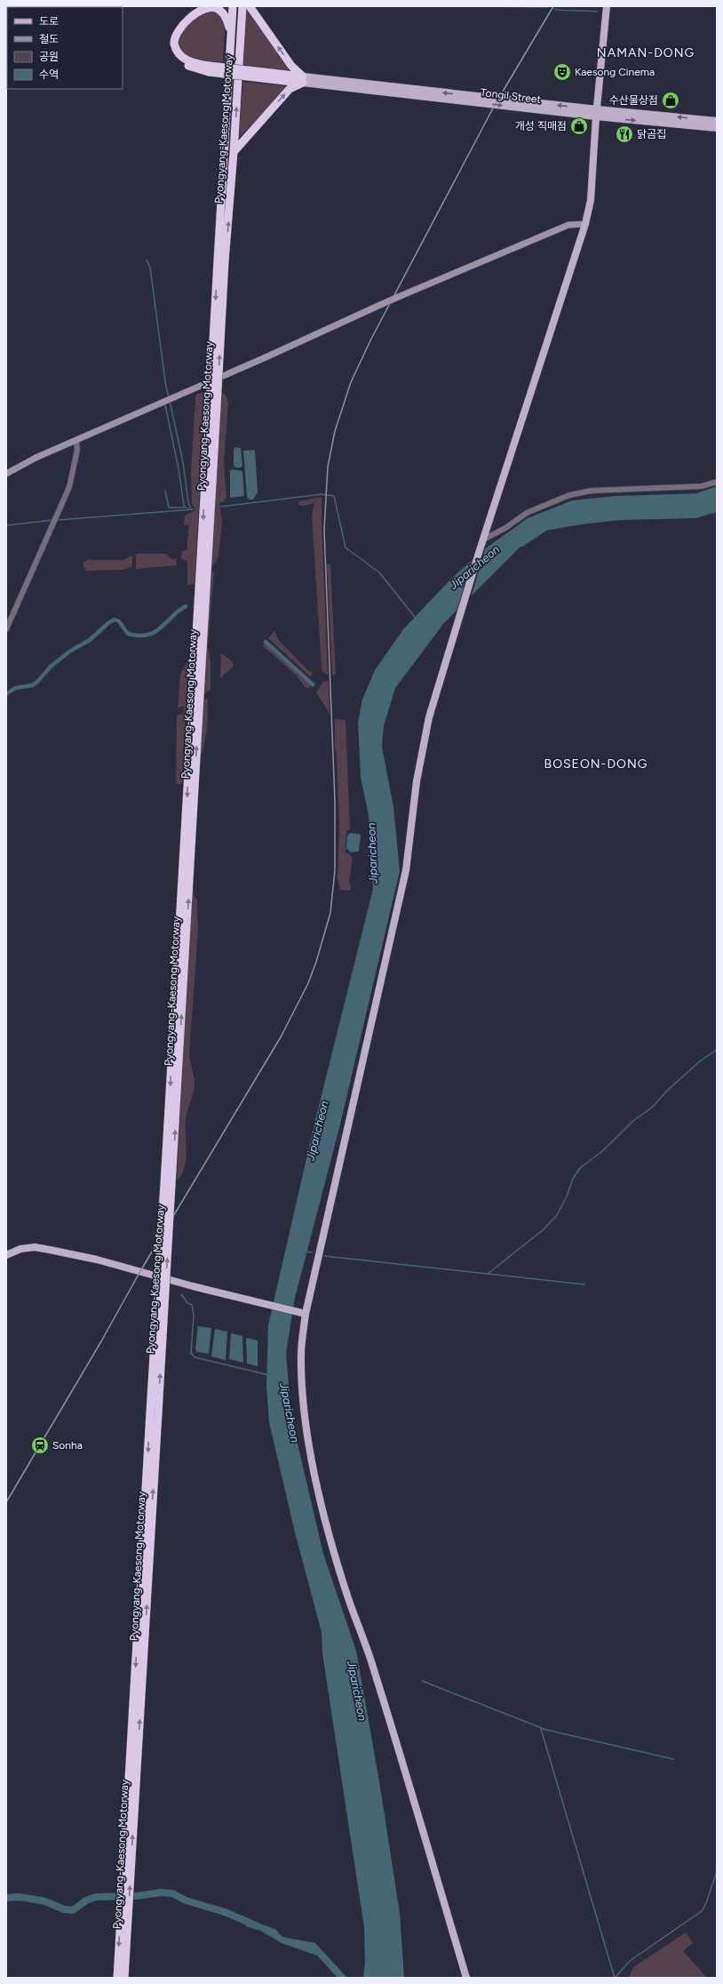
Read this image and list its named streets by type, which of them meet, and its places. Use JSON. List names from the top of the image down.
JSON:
{
  "streets": {
    "highway": ["Pyongyang-Kaesong Motorway"],
    "main road": ["Tongil Street"]
  },
  "districts": ["NAMAN-DONG", "BOSEON-DONG"],
  "water": ["Jiparicheon"],
  "places": {
    "theatre": ["Kaesong Cinema"],
    "shop": ["수산물상점", "개성 직매점"],
    "restaurant": ["닭곰집"],
    "station": ["Sonha"]
  },
  "legend": [
    "도로",
    "철도",
    "공원",
    "수역"
  ]
}
